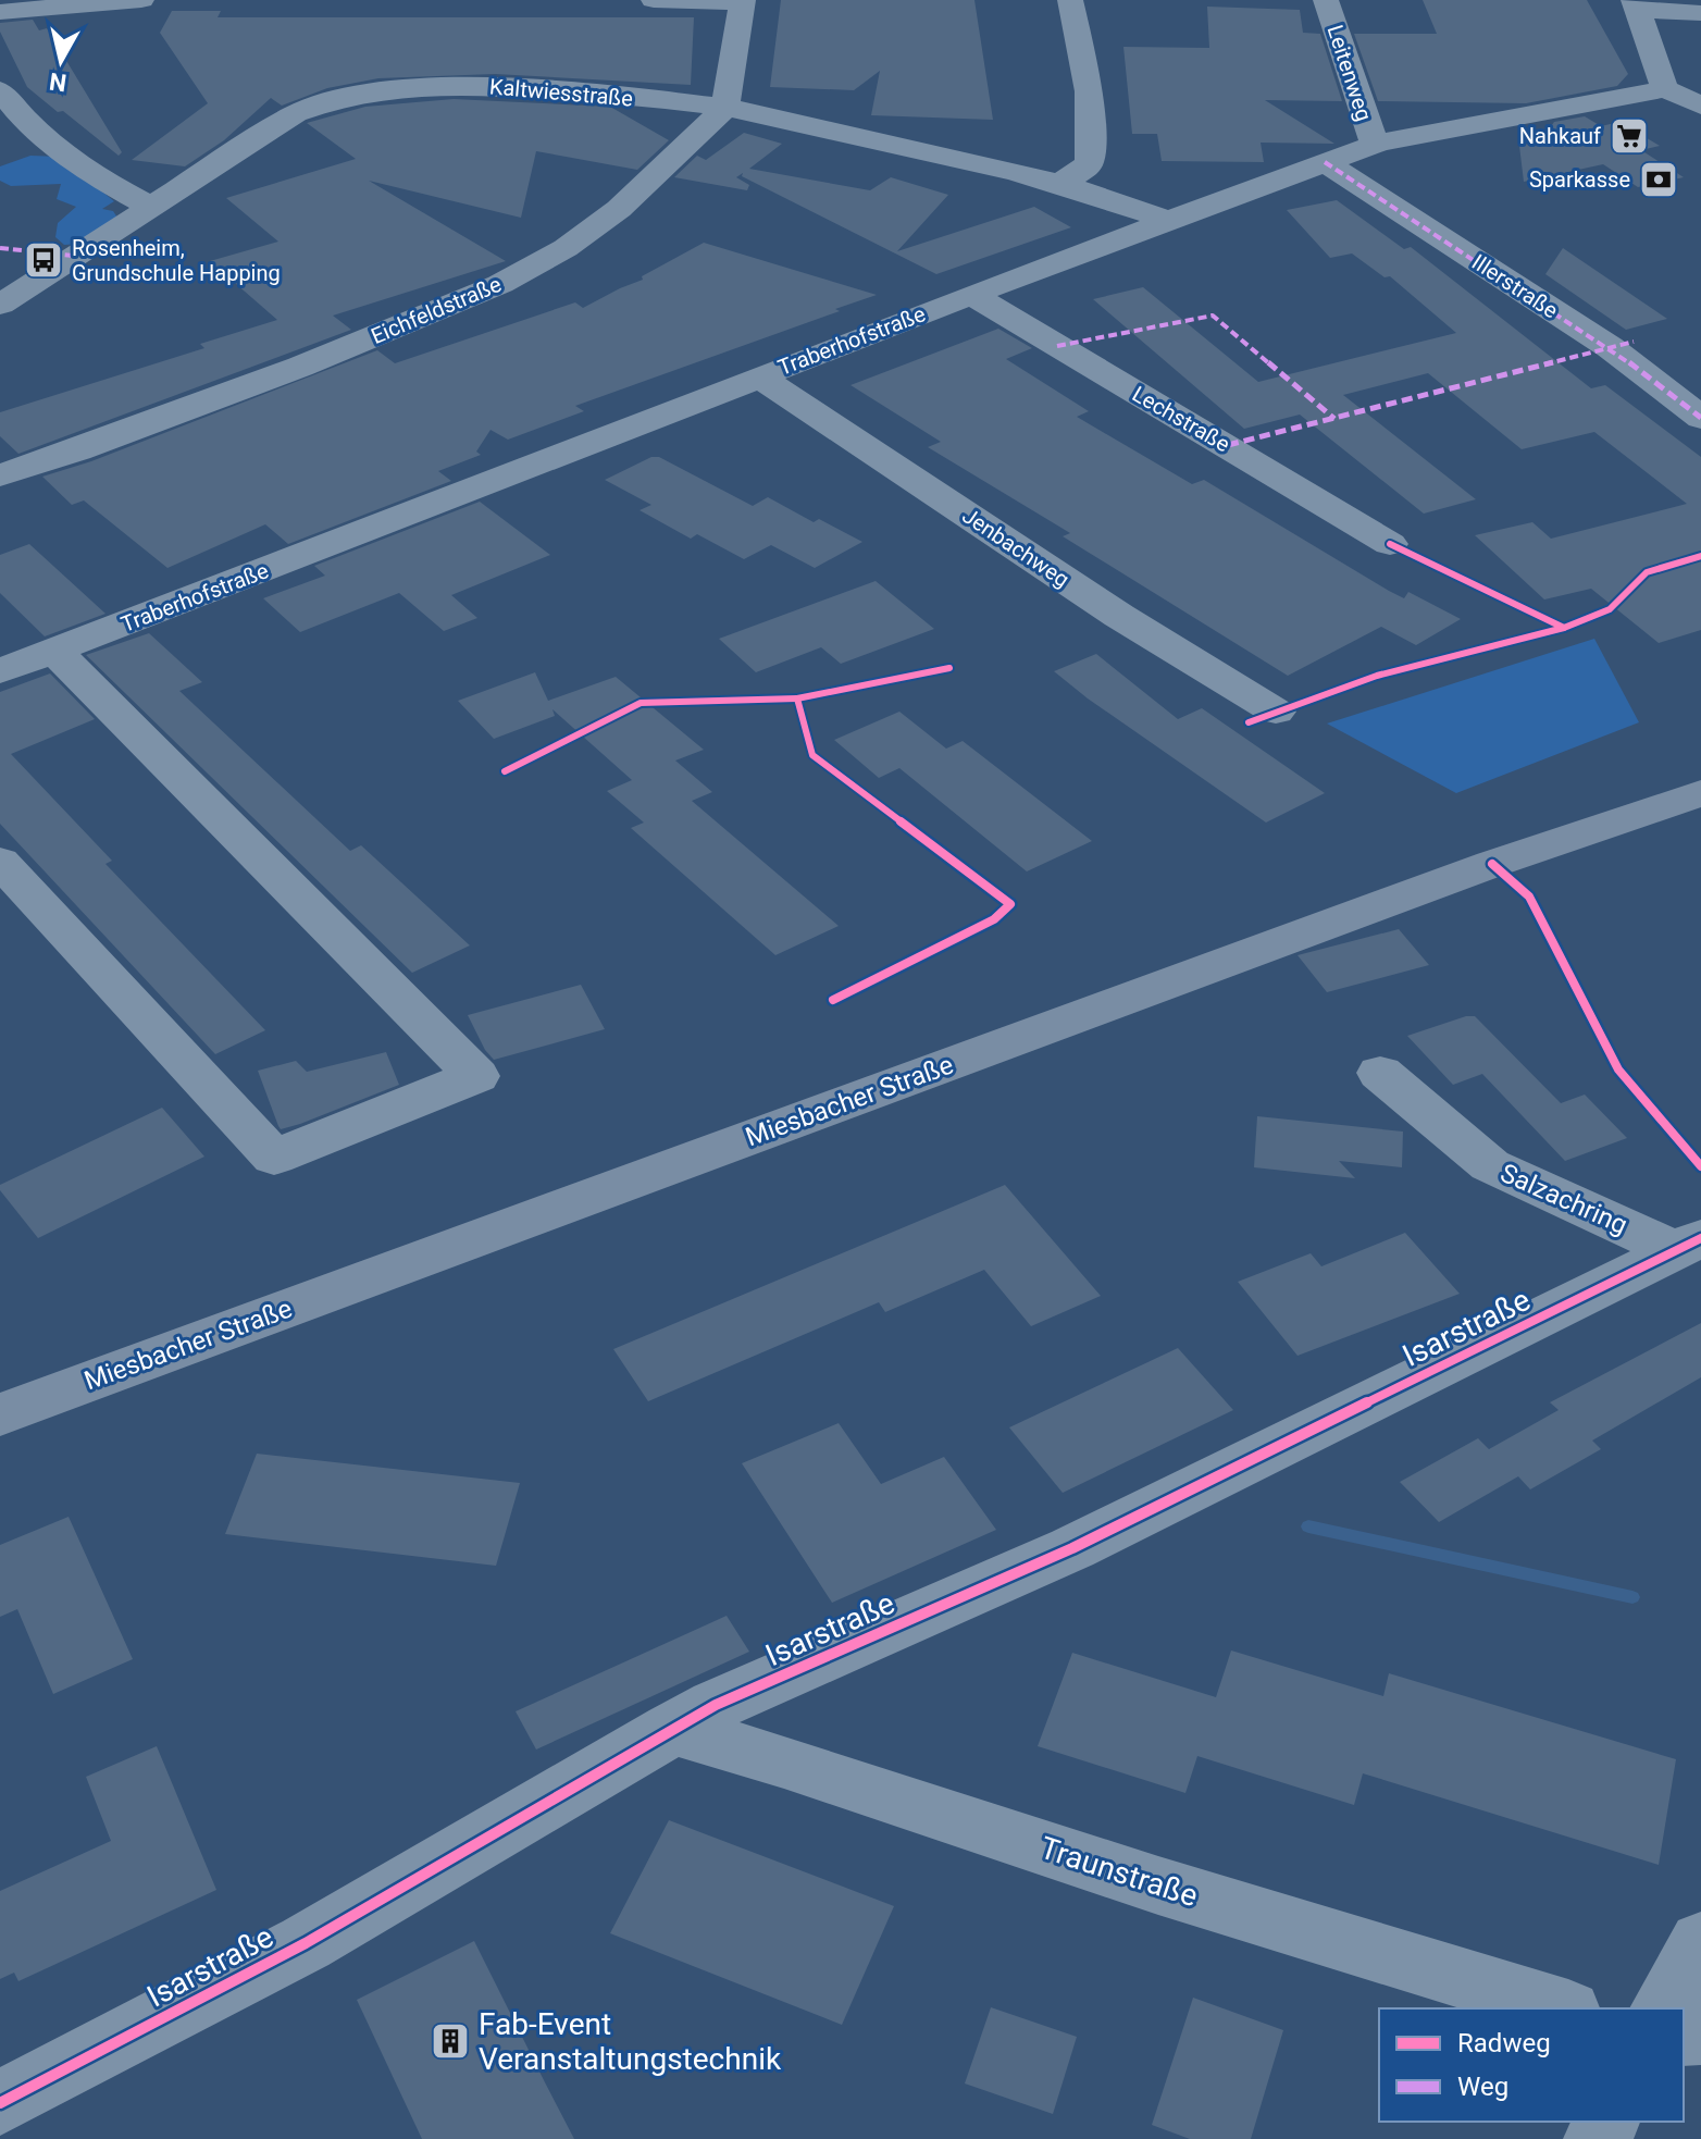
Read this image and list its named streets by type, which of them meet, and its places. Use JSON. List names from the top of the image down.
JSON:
{
  "streets": {
    "main road": ["Miesbacher Straße"],
    "street": [
      "Leitenweg",
      "Kaltwiesstraße",
      "Illerstraße",
      "Eichfeldstraße",
      "Traberhofstraße",
      "Lechstraße",
      "Jenbachweg",
      "Salzachring",
      "Isarstraße",
      "Traunstraße"
    ]
  },
  "crossings": [
    ["Leitenweg", "Traberhofstraße"],
    ["Kaltwiesstraße", "Eichfeldstraße"],
    ["Kaltwiesstraße", "Traberhofstraße"],
    ["Illerstraße", "Traberhofstraße"],
    ["Traberhofstraße", "Lechstraße"],
    ["Traberhofstraße", "Jenbachweg"],
    ["Salzachring", "Isarstraße"],
    ["Isarstraße", "Traunstraße"]
  ],
  "places": {
    "supermarket": ["Nahkauf"],
    "bank": ["Sparkasse"],
    "bus stop": ["Rosenheim, Grundschule Happing"],
    "building": ["Fab-Event Veranstaltungstechnik"]
  },
  "legend": ["Radweg", "Weg"],
  "north": "bottom"
}
